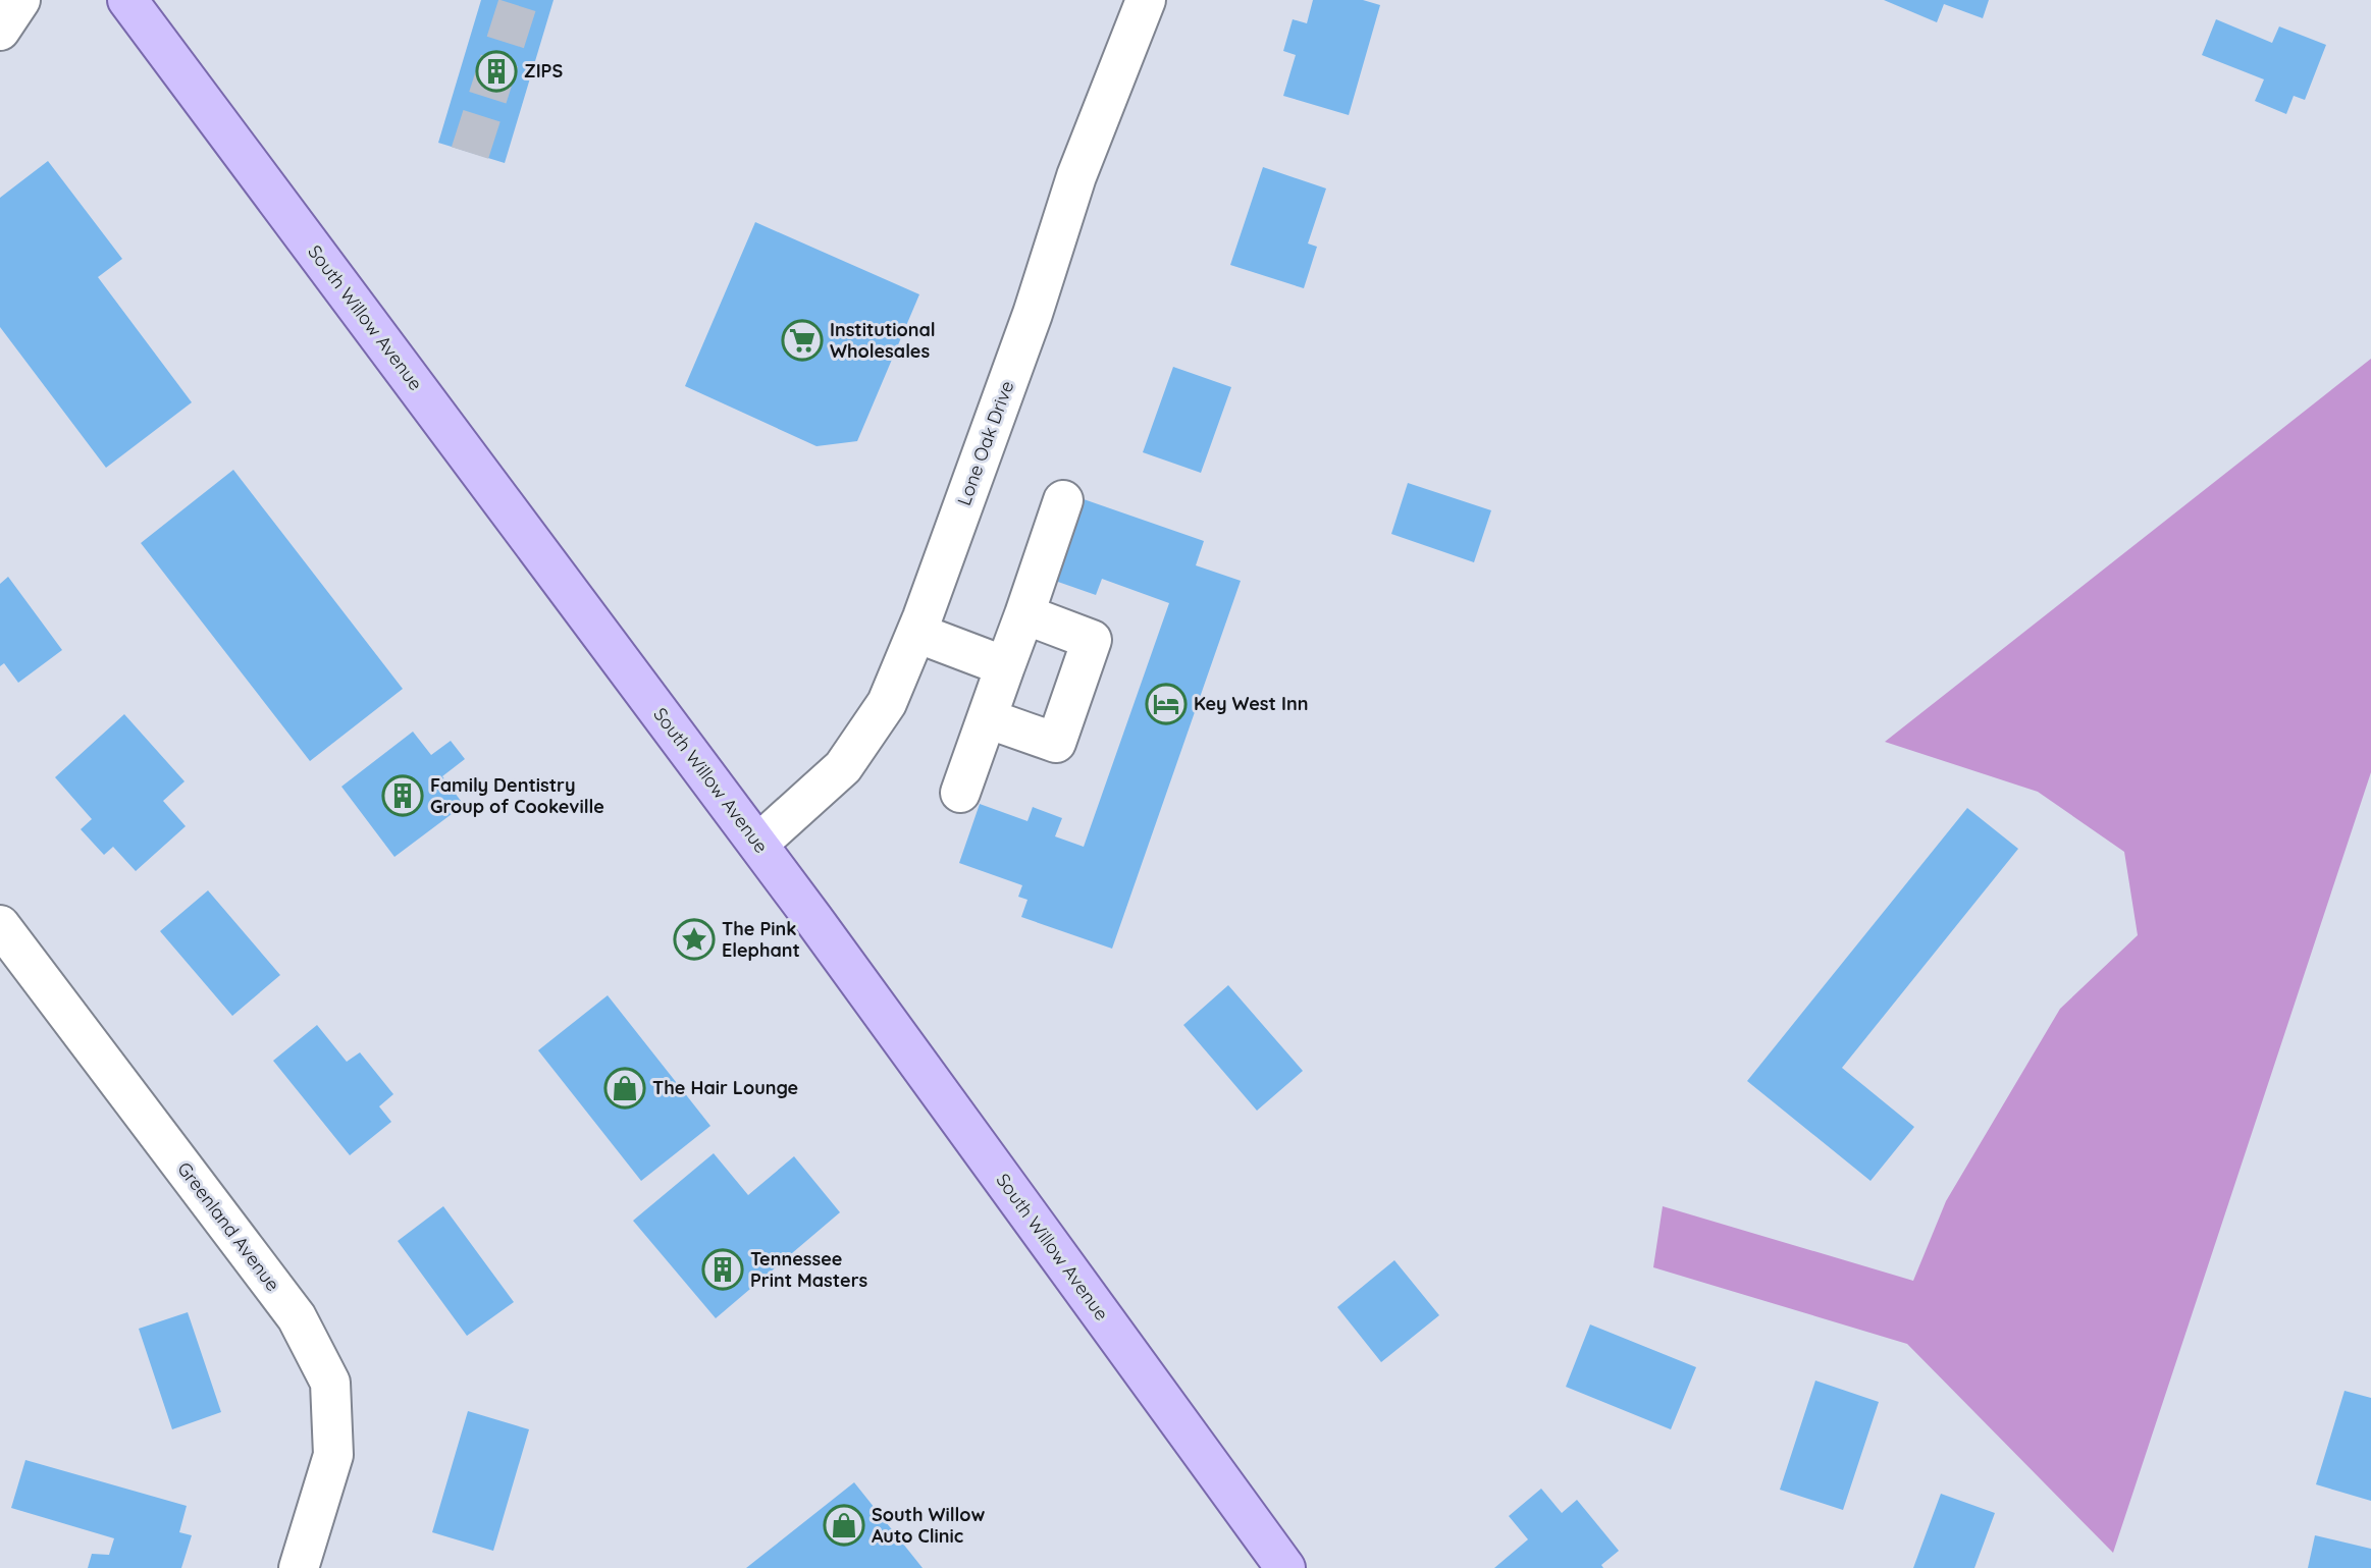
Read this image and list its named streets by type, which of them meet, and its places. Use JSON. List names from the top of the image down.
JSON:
{
  "streets": {
    "main road": ["South Willow Avenue"],
    "street": ["Lone Oak Drive", "Greenland Avenue"]
  },
  "crossings": [
    ["South Willow Avenue", "Lone Oak Drive"]
  ],
  "places": {
    "building": ["ZIPS", "Family Dentistry Group of Cookeville", "Tennessee Print Masters"],
    "supermarket": ["Institutional Wholesales"],
    "hotel": ["Key West Inn"],
    "place": ["The Pink Elephant"],
    "shop": ["The Hair Lounge", "South Willow Auto Clinic"]
  }
}
